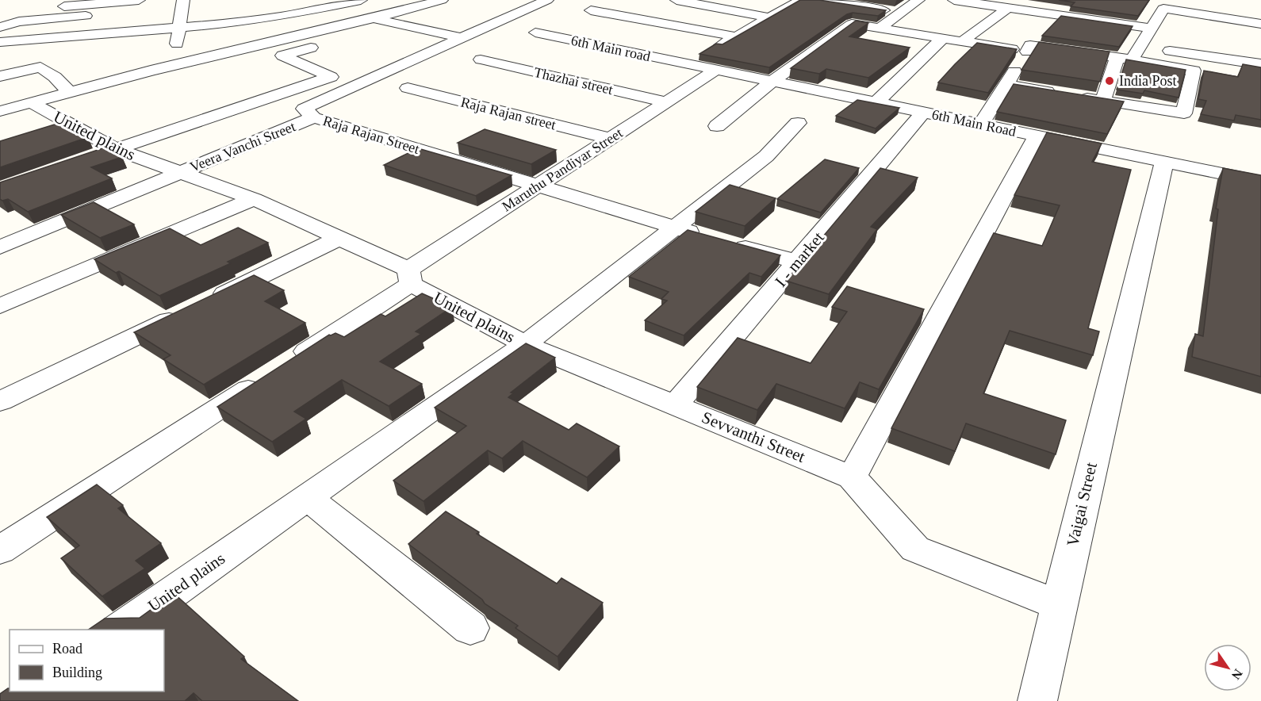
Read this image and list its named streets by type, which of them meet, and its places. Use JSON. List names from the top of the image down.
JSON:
{
  "streets": {
    "street": [
      "6th Main road",
      "Thazhai street",
      "Raja Rajan street",
      "6th Main Road",
      "Raja Rajan Street",
      "United plains",
      "Veera Vanchi Street",
      "Maruthu Pandiyar Street",
      "I - market",
      "Sevvanthi Street",
      "Vaigai Street"
    ]
  },
  "crossings": [
    ["6th Main road", "6th Main Road"],
    ["Thazhai street", "Maruthu Pandiyar Street"],
    ["Raja Rajan street", "Maruthu Pandiyar Street"],
    ["6th Main Road", "Maruthu Pandiyar Street"],
    ["6th Main Road", "I - market"],
    ["6th Main Road", "Vaigai Street"],
    ["Raja Rajan Street", "Veera Vanchi Street"],
    ["Raja Rajan Street", "Maruthu Pandiyar Street"],
    ["Raja Rajan Street", "I - market"],
    ["United plains", "Veera Vanchi Street"],
    ["United plains", "Maruthu Pandiyar Street"],
    ["United plains", "Sevvanthi Street"],
    ["I - market", "Sevvanthi Street"]
  ],
  "places": ["India Post"],
  "legend": ["Road", "Building"],
  "north": "bottom right"
}
